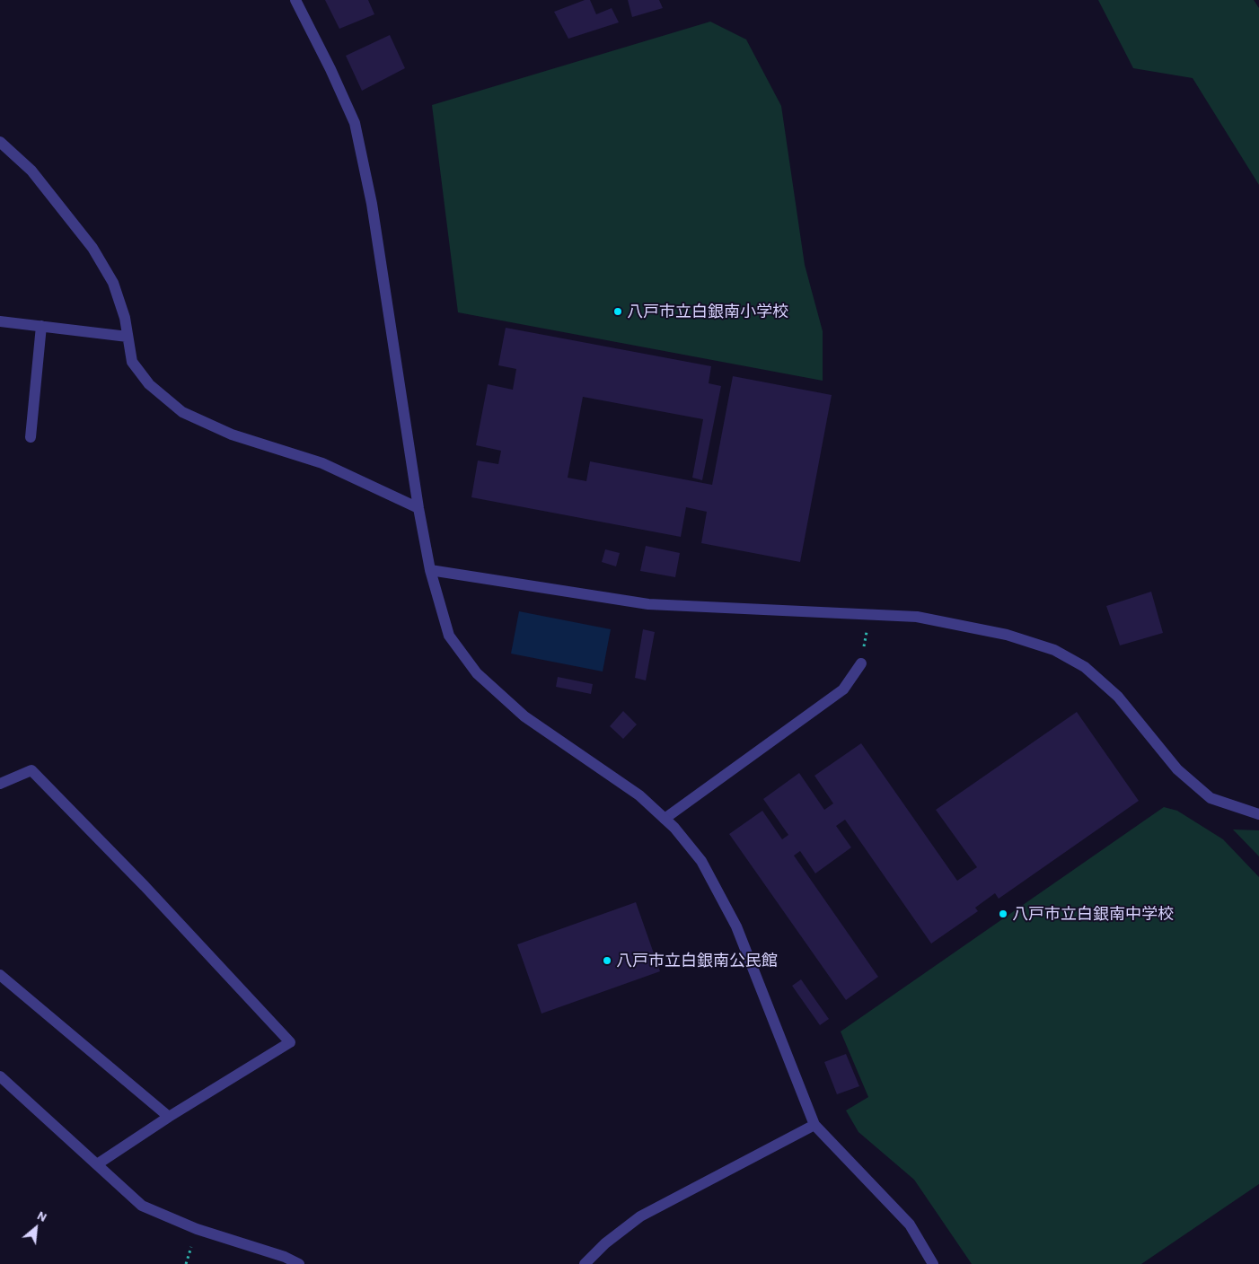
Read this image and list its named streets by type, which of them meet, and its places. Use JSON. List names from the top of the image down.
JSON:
{
  "places": ["八戸市立白銀南小学校", "八戸市立白銀南中学校", "八戸市立白銀南公民館"],
  "north": "top right"
}
